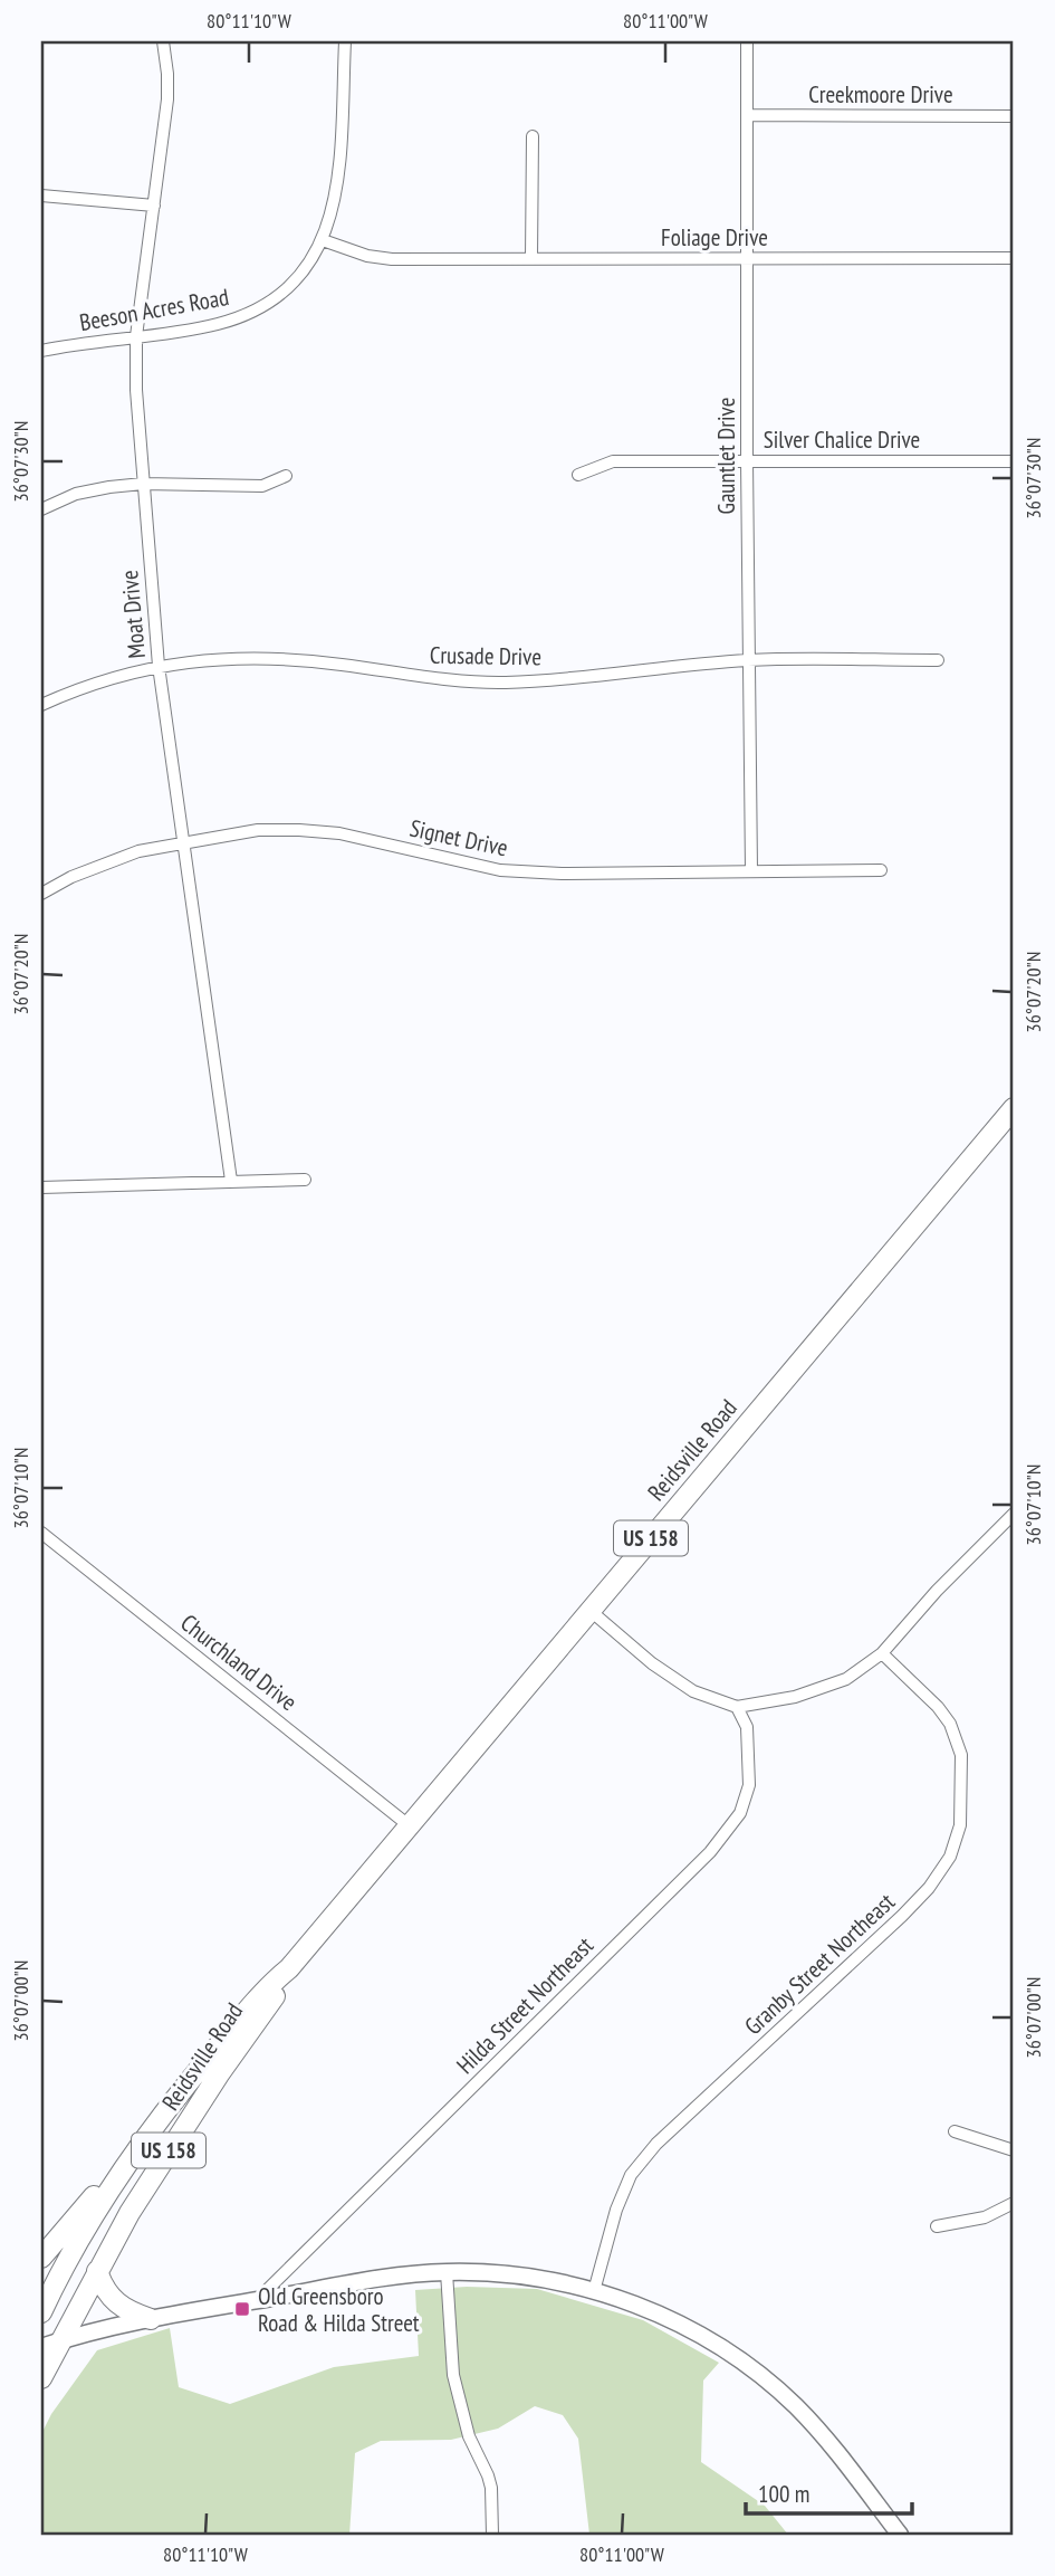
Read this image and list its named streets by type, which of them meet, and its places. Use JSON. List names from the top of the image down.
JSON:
{
  "streets": {
    "highway": ["Reidsville Road", "US 158"],
    "street": [
      "Creekmoore Drive",
      "Foliage Drive",
      "Beeson Acres Road",
      "Silver Chalice Drive",
      "Gauntlet Drive",
      "Moat Drive",
      "Crusade Drive",
      "Signet Drive",
      "Churchland Drive",
      "Granby Street Northeast",
      "Hilda Street Northeast"
    ]
  },
  "crossings": [
    ["Creekmoore Drive", "Gauntlet Drive"],
    ["Foliage Drive", "Beeson Acres Road"],
    ["Foliage Drive", "Gauntlet Drive"],
    ["Beeson Acres Road", "Moat Drive"],
    ["Silver Chalice Drive", "Gauntlet Drive"],
    ["Gauntlet Drive", "Crusade Drive"],
    ["Gauntlet Drive", "Signet Drive"],
    ["Moat Drive", "Crusade Drive"],
    ["Moat Drive", "Signet Drive"],
    ["Reidsville Road", "Churchland Drive"]
  ],
  "places": {
    "transit": ["Old Greensboro Road & Hilda Street"]
  },
  "scale_bar": "100 m",
  "coordinates": [
    "80°11'10\"W",
    "80°11'00\"W",
    "36°07'30\"N",
    "36°07'20\"N",
    "36°07'10\"N",
    "36°07'00\"N"
  ]
}
